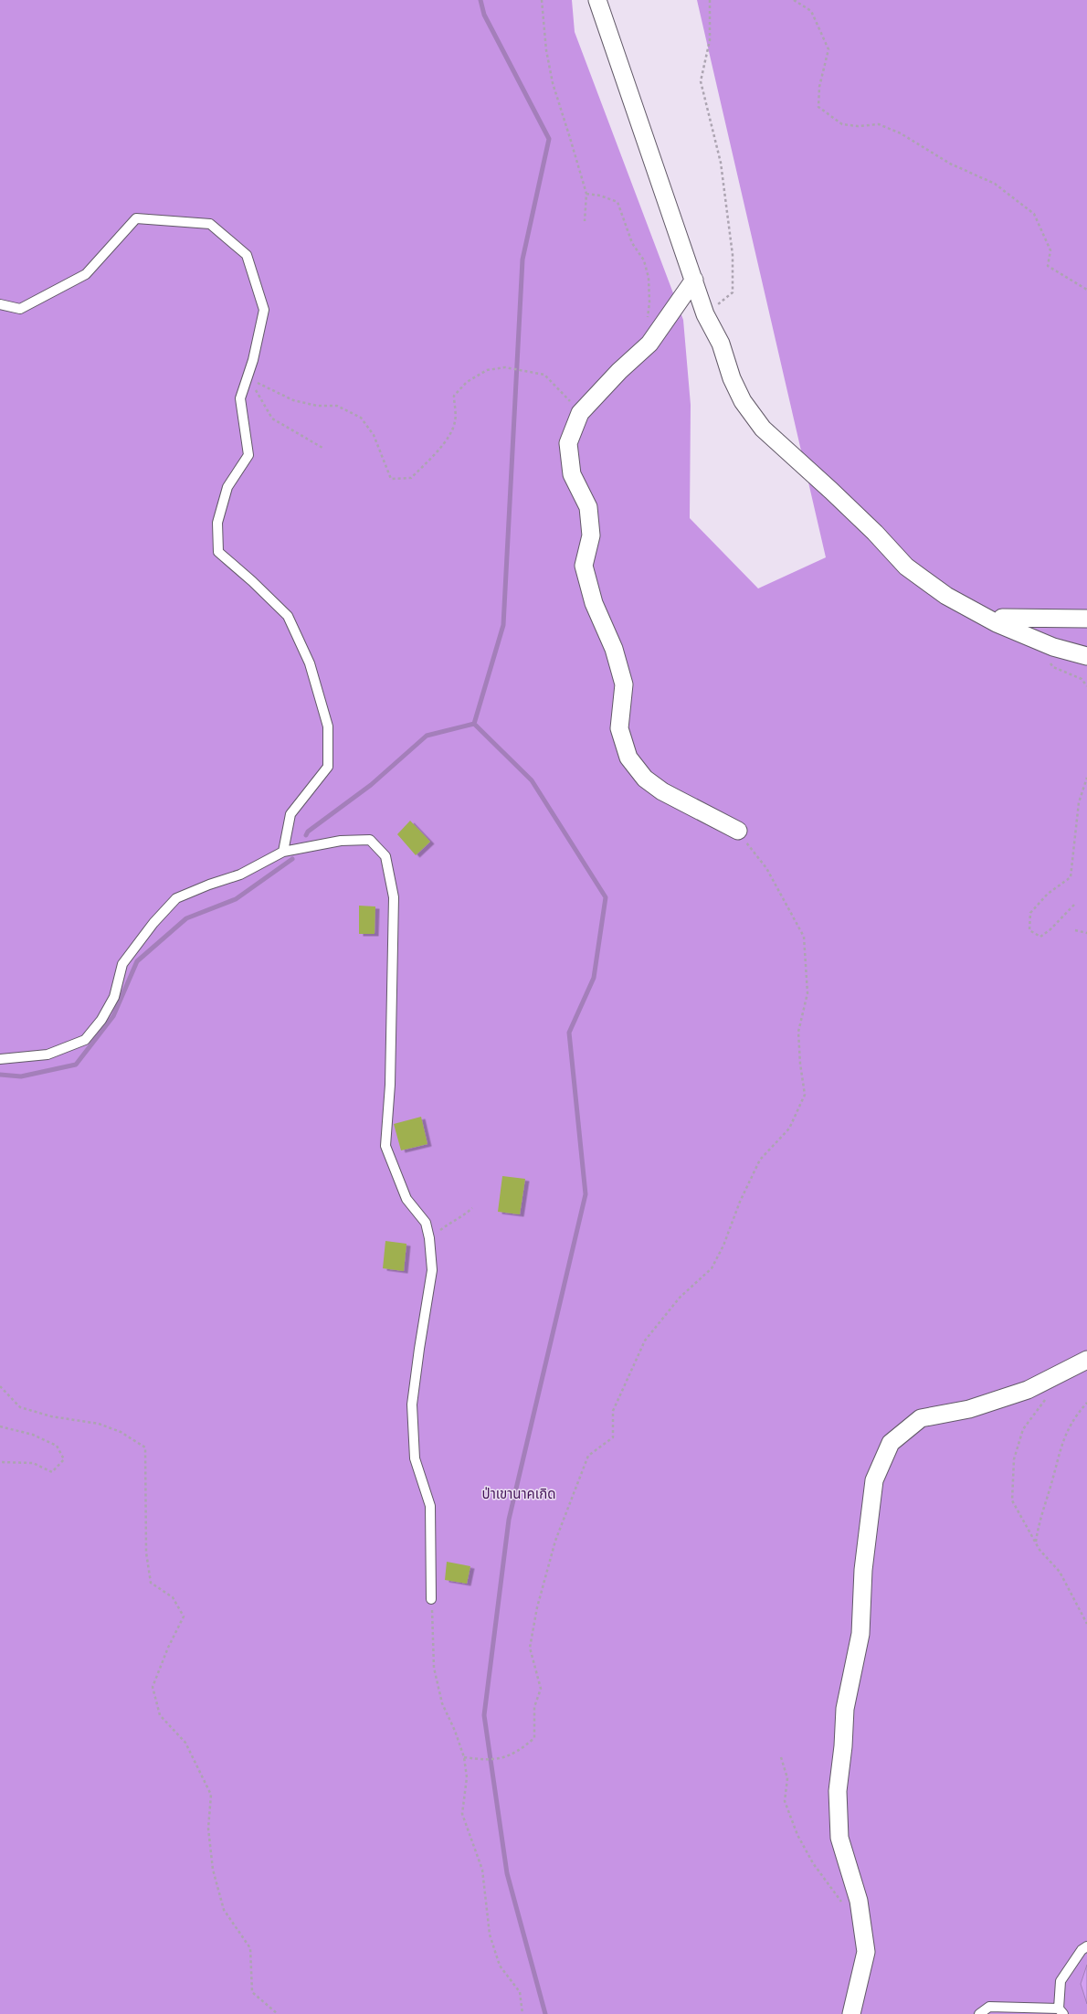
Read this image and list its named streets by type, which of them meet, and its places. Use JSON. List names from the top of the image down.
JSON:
{
  "parks": ["ป่าเขานาคเกิด"]
}
